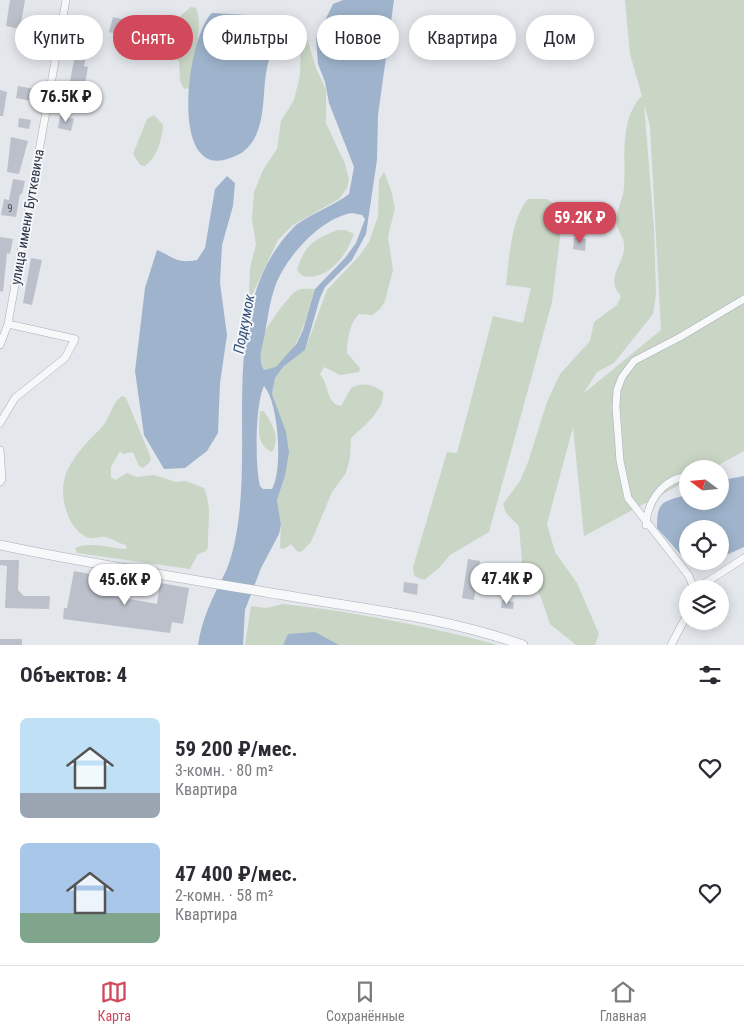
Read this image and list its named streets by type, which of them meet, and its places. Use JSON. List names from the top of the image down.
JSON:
{
  "streets": {
    "street": ["улица имени Буткевича"]
  },
  "water": ["Подкумок"],
  "house_numbers": ["9"],
  "north": "left",
  "page": {
    "chip": [
      "Купить",
      "Снять",
      "Фильтры",
      "Новое",
      "Квартира",
      "Дом"
    ],
    "price": [
      "76.5K ₽",
      "59.2K ₽",
      "47.4K ₽",
      "45.6K ₽"
    ],
    "heading": "Объектов: 4",
    "list": [
      {
        "name": "59 200 ₽/мес.",
        "note": "3-комн. · 80 m² · Квартира"
      },
      {
        "name": "47 400 ₽/мес.",
        "note": "2-комн. · 58 m² · Квартира"
      }
    ],
    "tabs": ["Карта", "Сохранённые", "Главная"]
  }
}
